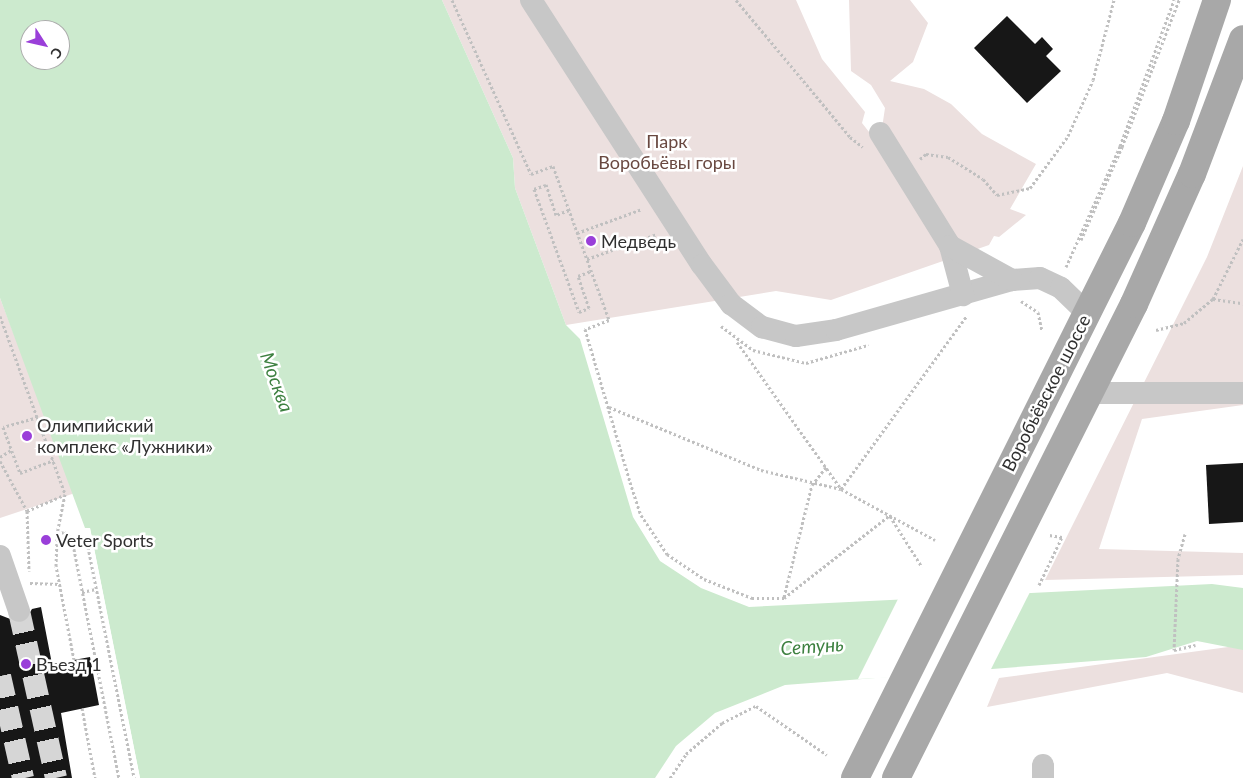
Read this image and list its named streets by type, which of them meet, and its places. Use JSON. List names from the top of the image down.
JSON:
{
  "streets": {
    "main road": ["Воробьёвское шоссе"]
  },
  "water": ["Москва", "Сетунь"],
  "parks": ["Парк Воробьёвы горы"],
  "places": [
    "Медведь",
    "Олимпийский комплекс «Лужники»",
    "Veter Sports",
    "Въезд 1"
  ],
  "north": "bottom right"
}
